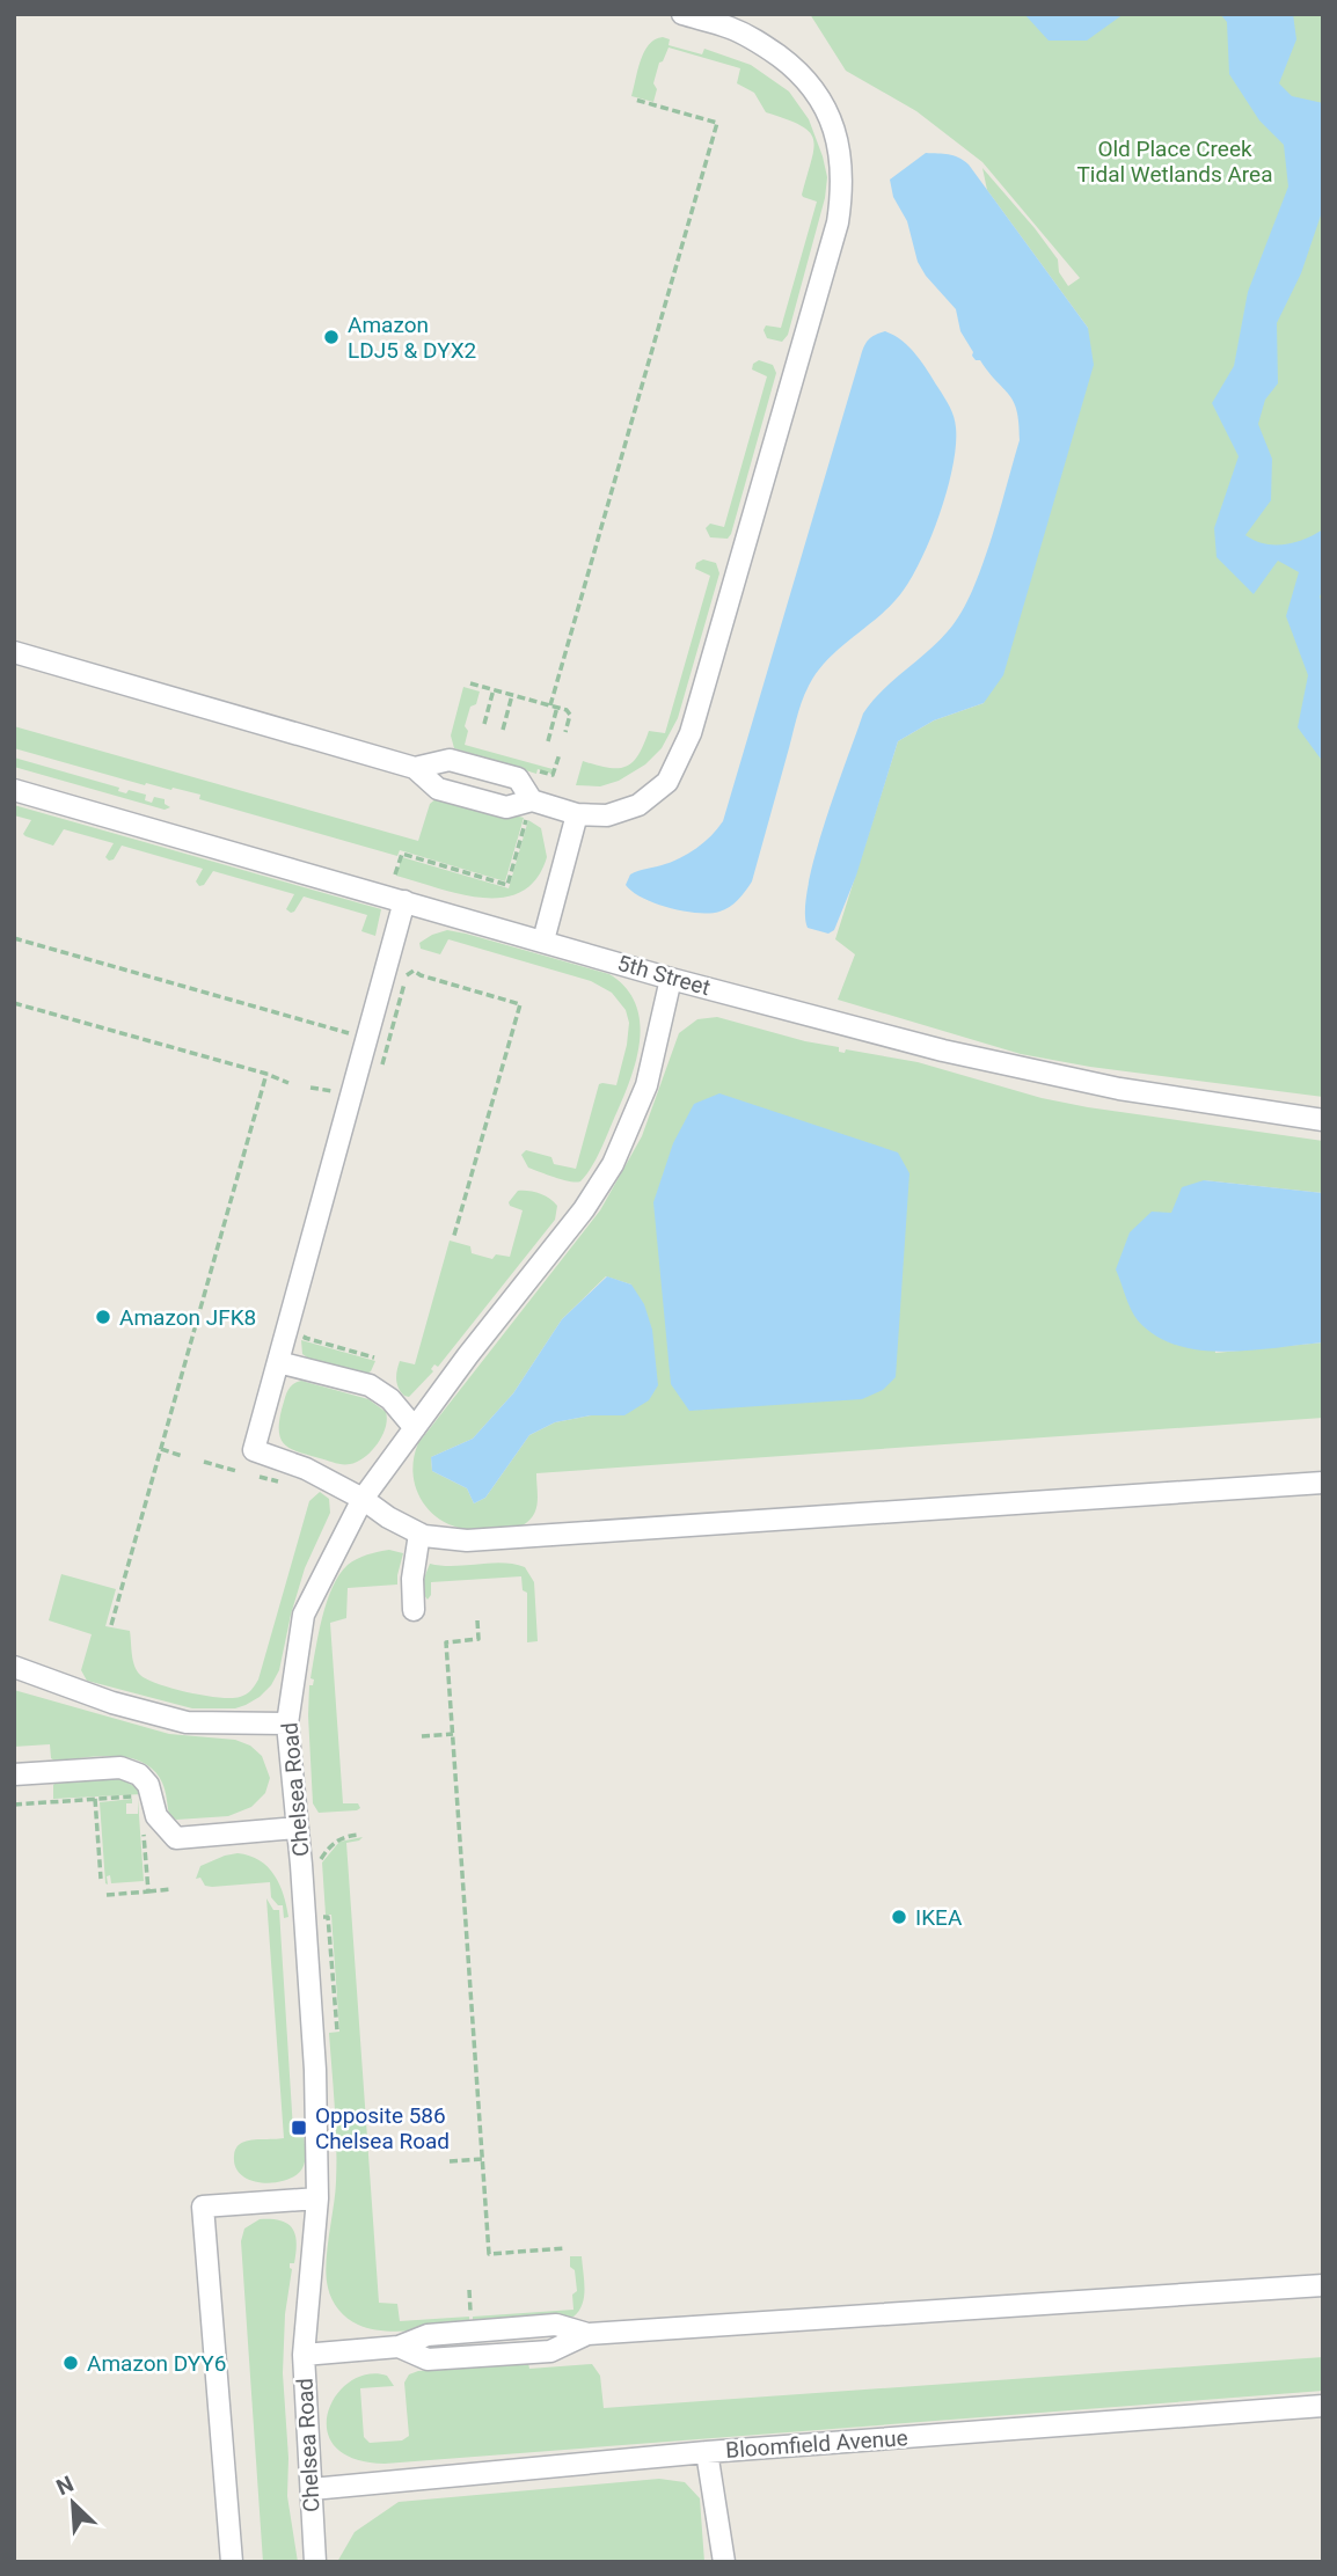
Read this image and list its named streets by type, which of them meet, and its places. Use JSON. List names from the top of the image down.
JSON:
{
  "streets": {
    "street": ["5th Street", "Chelsea Road", "Bloomfield Avenue"]
  },
  "crossings": [
    ["5th Street", "Chelsea Road"],
    ["Chelsea Road", "Bloomfield Avenue"]
  ],
  "parks": ["Old Place Creek Tidal Wetlands Area"],
  "places": {
    "other": [
      "Amazon LDJ5 & DYX2",
      "Amazon JFK8",
      "IKEA",
      "Amazon DYY6"
    ],
    "transit": ["Opposite 586 Chelsea Road"]
  },
  "north": "top left"
}
